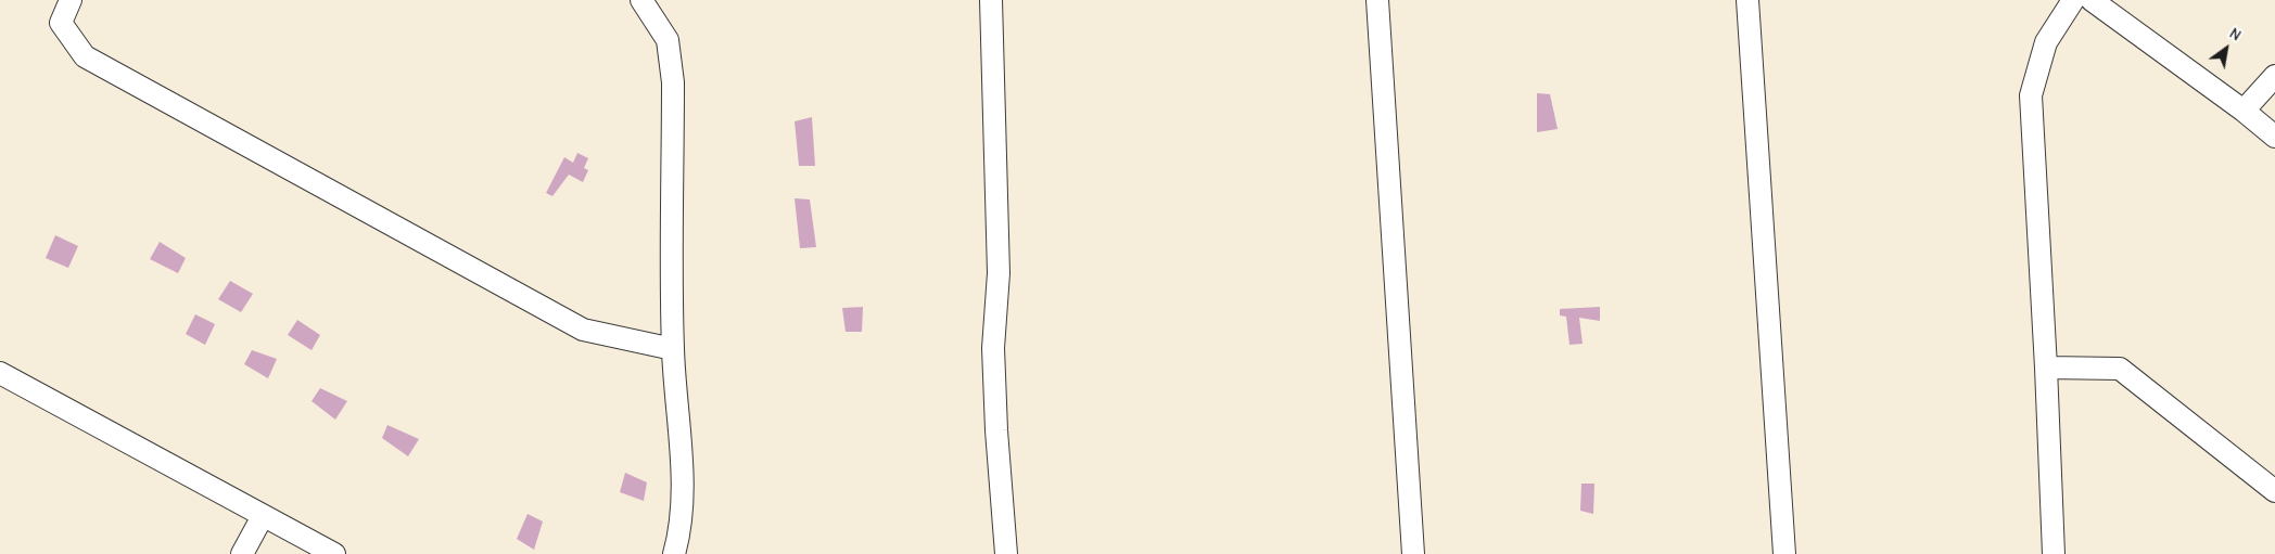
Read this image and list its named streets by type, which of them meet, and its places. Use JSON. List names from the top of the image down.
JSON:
{
  "north": "top right"
}
